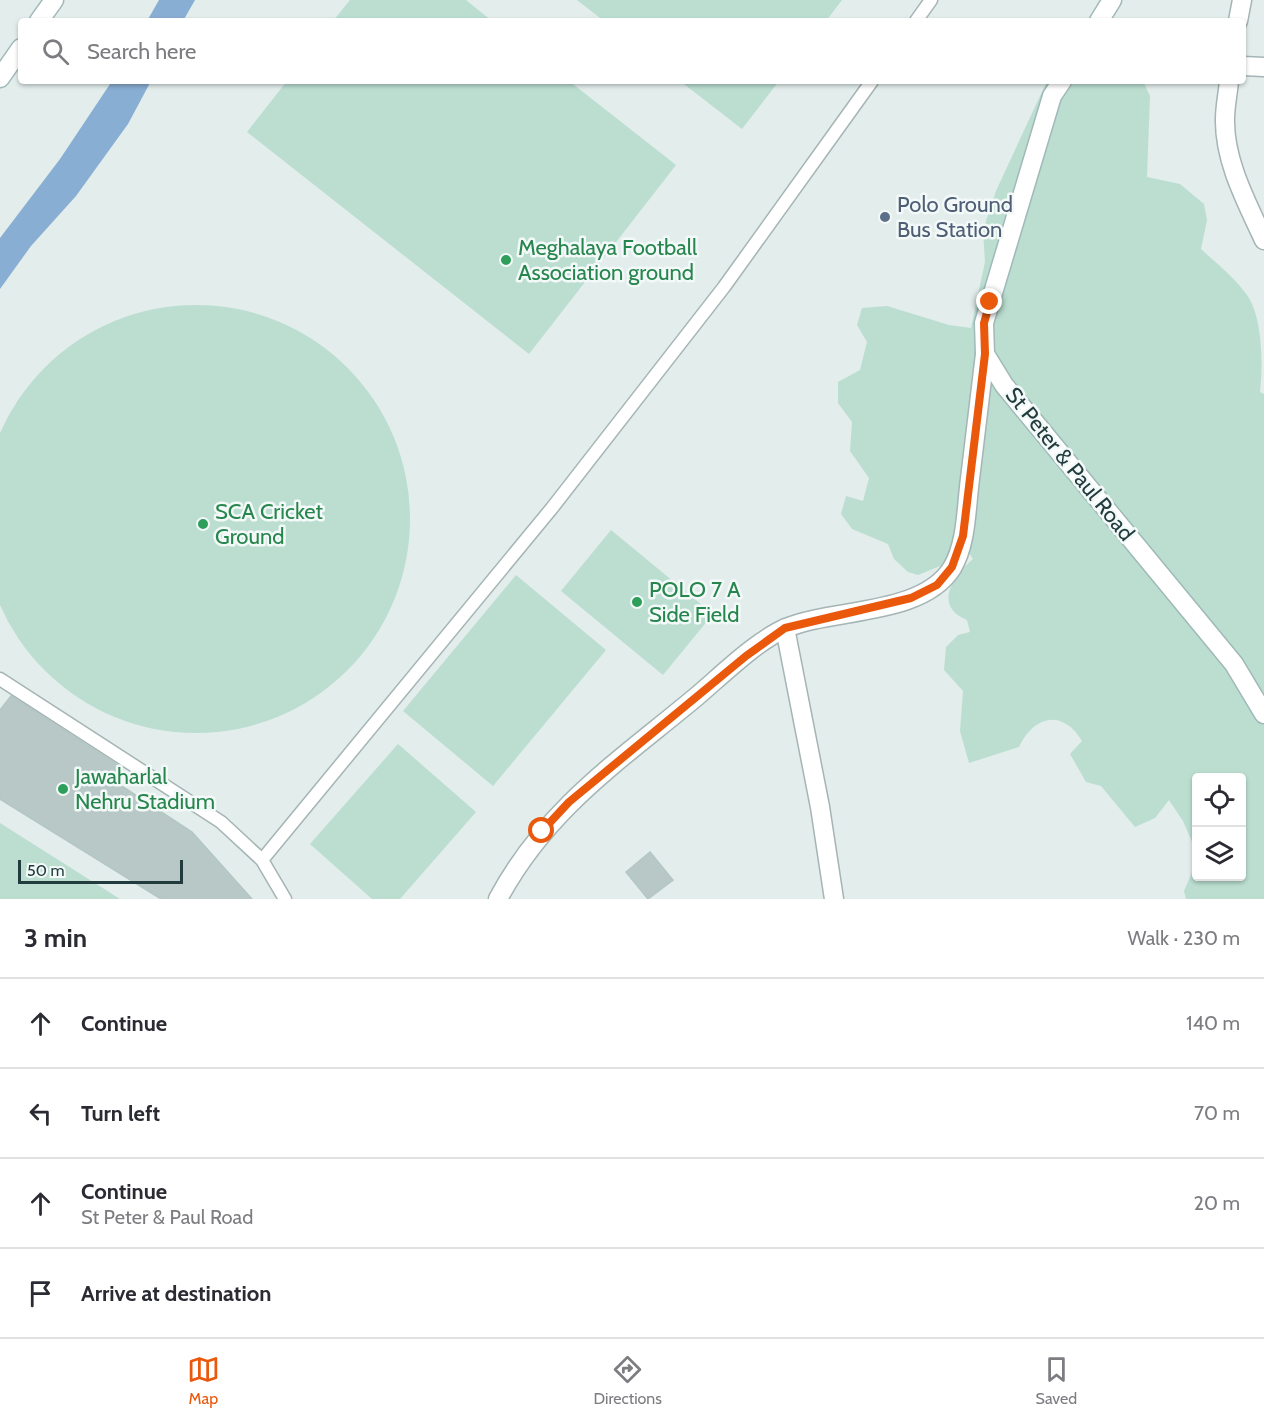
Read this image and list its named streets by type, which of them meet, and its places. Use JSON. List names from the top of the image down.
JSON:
{
  "streets": {
    "street": ["St Peter & Paul Road"]
  },
  "places": [
    "Polo Ground Bus Station",
    "Meghalaya Football Association ground",
    "SCA Cricket Ground",
    "POLO 7 A Side Field",
    "Jawaharlal Nehru Stadium"
  ],
  "scale_bar": "50 m",
  "page": {
    "search": "Search here",
    "scale": "50 m",
    "heading": ["3 min", "Walk · 230 m"],
    "list": [
      ["Continue", "140 m"],
      ["Turn left", "70 m"],
      ["Continue", "St Peter & Paul Road", "20 m"],
      "Arrive at destination"
    ],
    "nav": ["Map", "Directions", "Saved"]
  }
}
